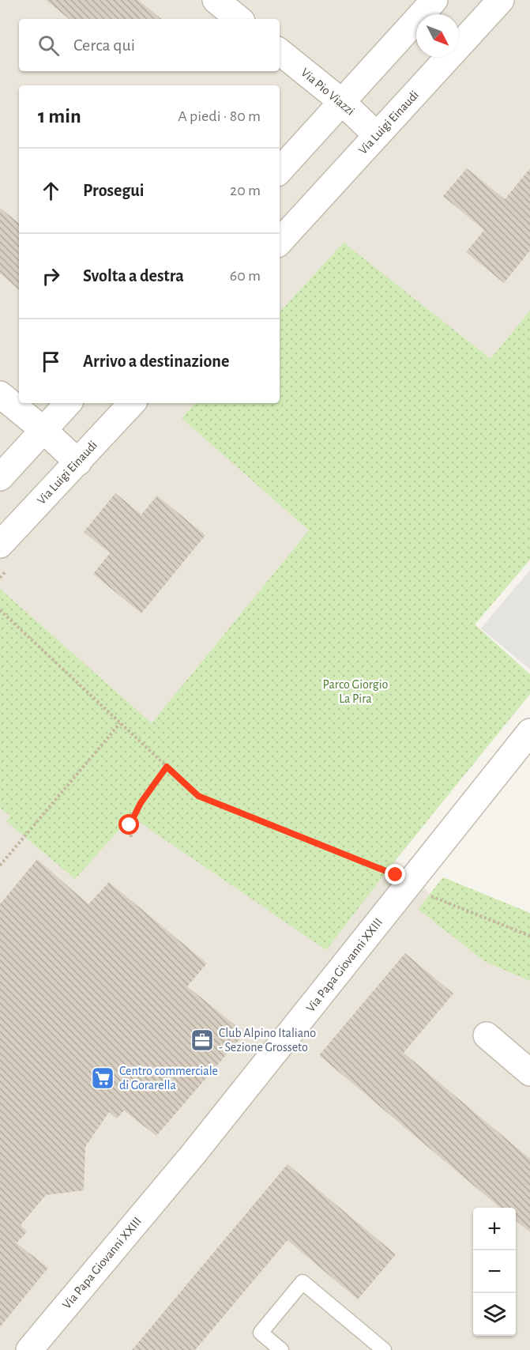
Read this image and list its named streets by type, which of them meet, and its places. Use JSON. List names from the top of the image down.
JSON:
{
  "streets": {
    "street": ["Via Pio Viazzi", "Via Luigi Einaudi", "Via Papa Giovanni XXIII"]
  },
  "crossings": [
    ["Via Pio Viazzi", "Via Luigi Einaudi"]
  ],
  "parks": ["Parco Giorgio La Pira"],
  "places": {
    "office": ["Club Alpino Italiano - Sezione Grosseto"],
    "supermarket": ["Centro commerciale di Gorarella"]
  },
  "north": "bottom right",
  "page": {
    "search": "Cerca qui",
    "heading": ["1 min", "A piedi · 80 m"],
    "list": [
      ["Prosegui", "20 m"],
      ["Svolta a destra", "60 m"],
      "Arrivo a destinazione"
    ],
    "map_buttons": ["+", "−"]
  }
}
